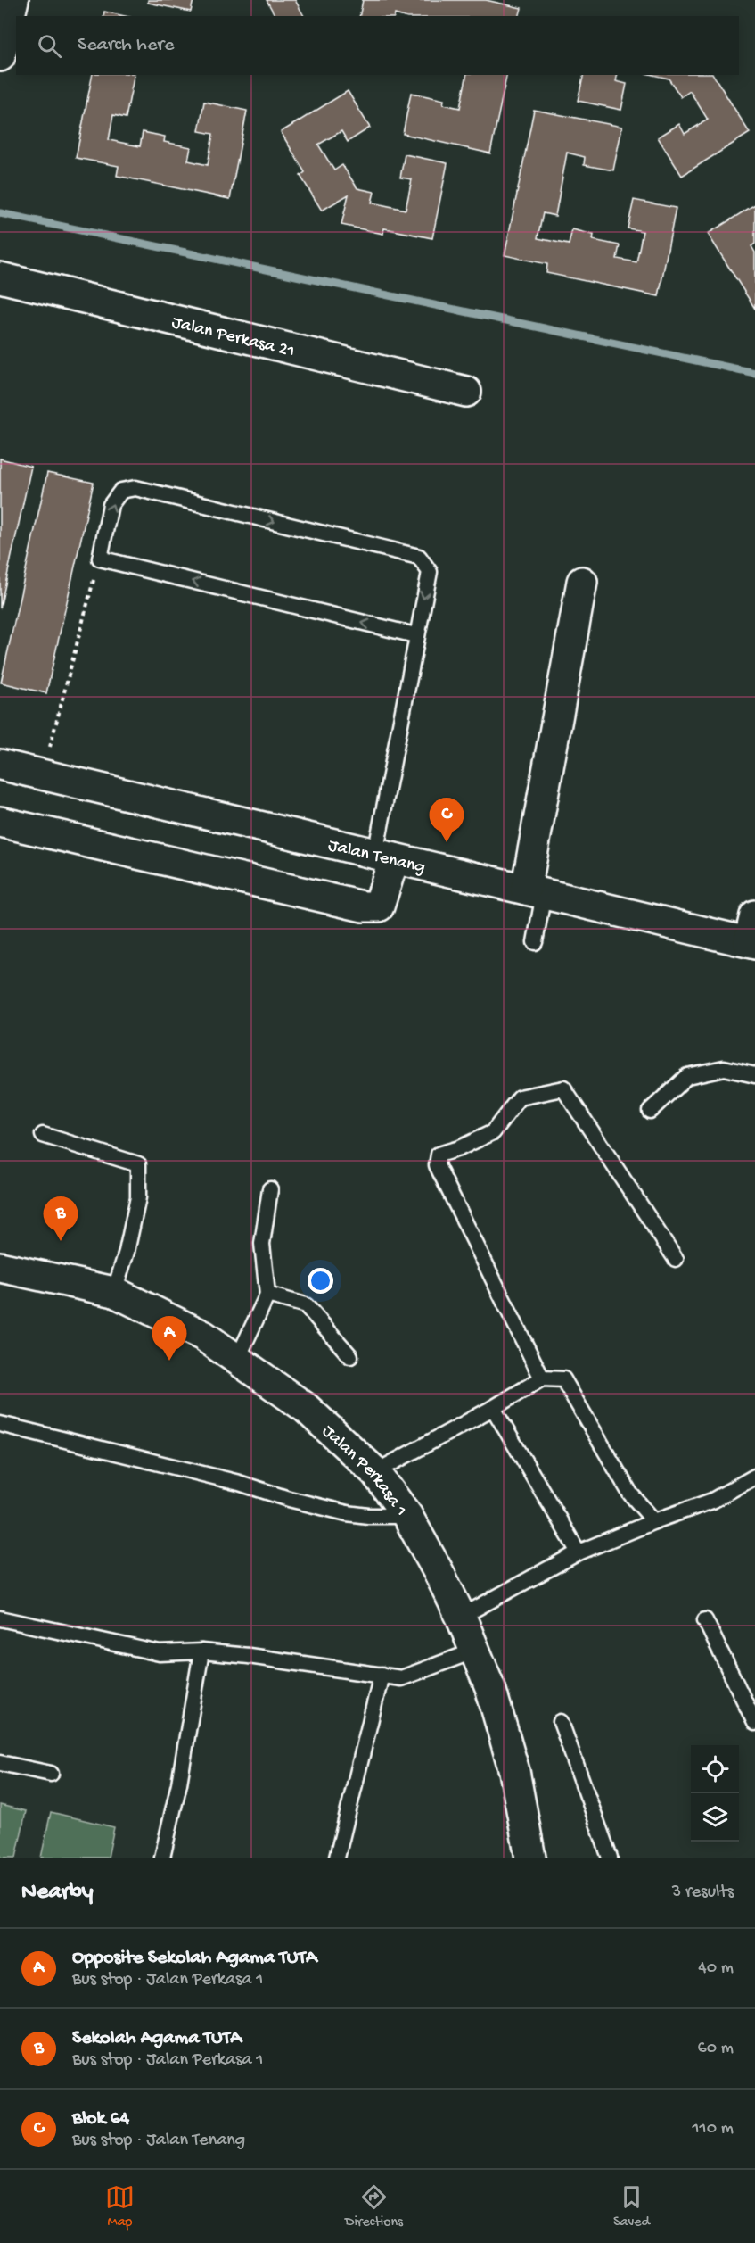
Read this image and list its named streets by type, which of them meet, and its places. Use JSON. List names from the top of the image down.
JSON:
{
  "streets": {
    "street": ["Jalan Perkasa 21", "Jalan Tenang", "Jalan Perkasa 1"]
  },
  "page": {
    "search": "Search here",
    "pins": ["C", "B", "A"],
    "heading": ["Nearby", "3 results"],
    "list": [
      {
        "mark": "A",
        "name": "Opposite Sekolah Agama TUTA",
        "note": "Bus stop · Jalan Perkasa 1",
        "value": "40 m"
      },
      {
        "mark": "B",
        "name": "Sekolah Agama TUTA",
        "note": "Bus stop · Jalan Perkasa 1",
        "value": "60 m"
      },
      {
        "mark": "C",
        "name": "Blok 64",
        "note": "Bus stop · Jalan Tenang",
        "value": "110 m"
      }
    ],
    "nav": ["Map", "Directions", "Saved"]
  }
}
